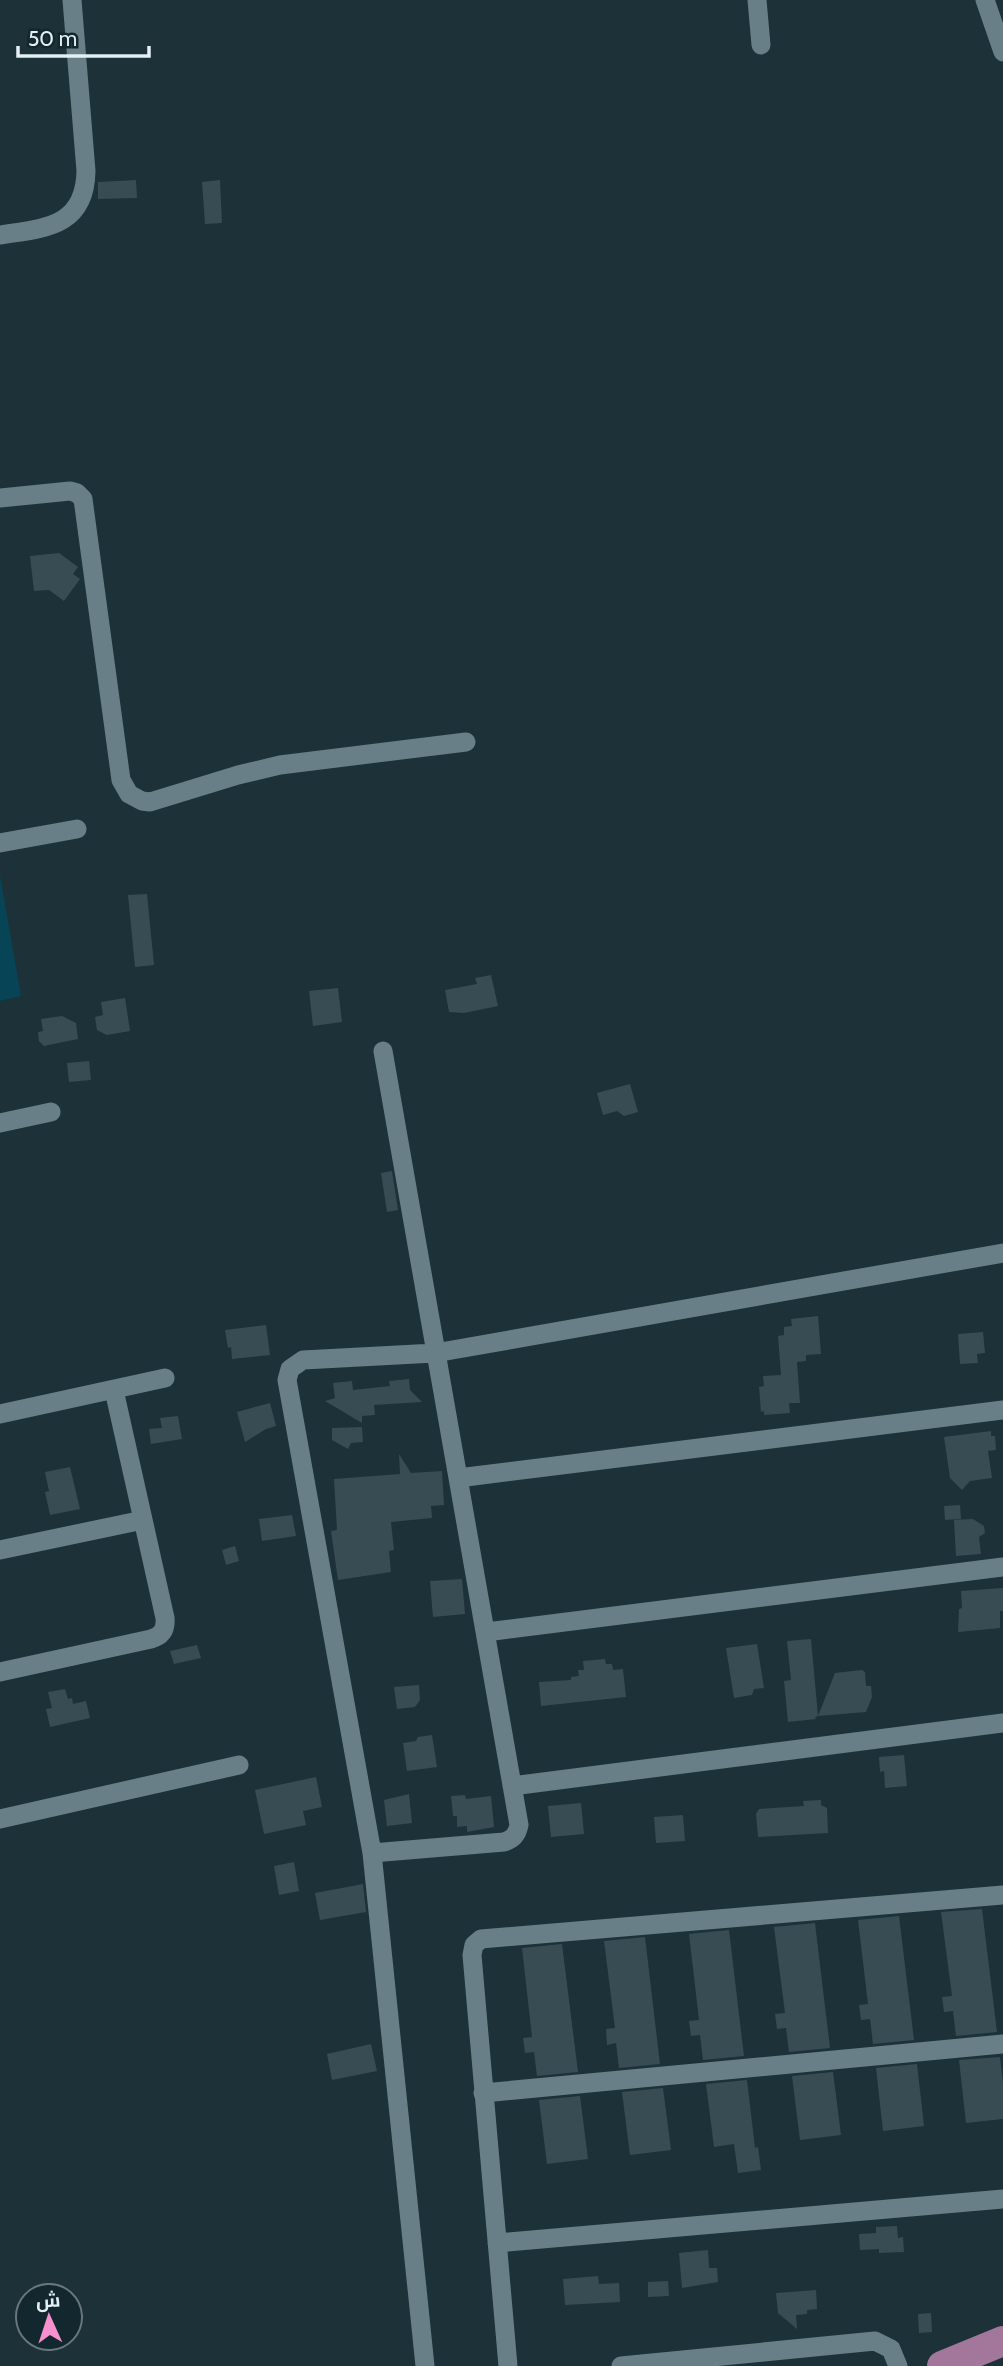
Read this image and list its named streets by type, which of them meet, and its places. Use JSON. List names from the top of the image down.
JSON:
{
  "scale_bar": "50 m",
  "north": "top"
}
